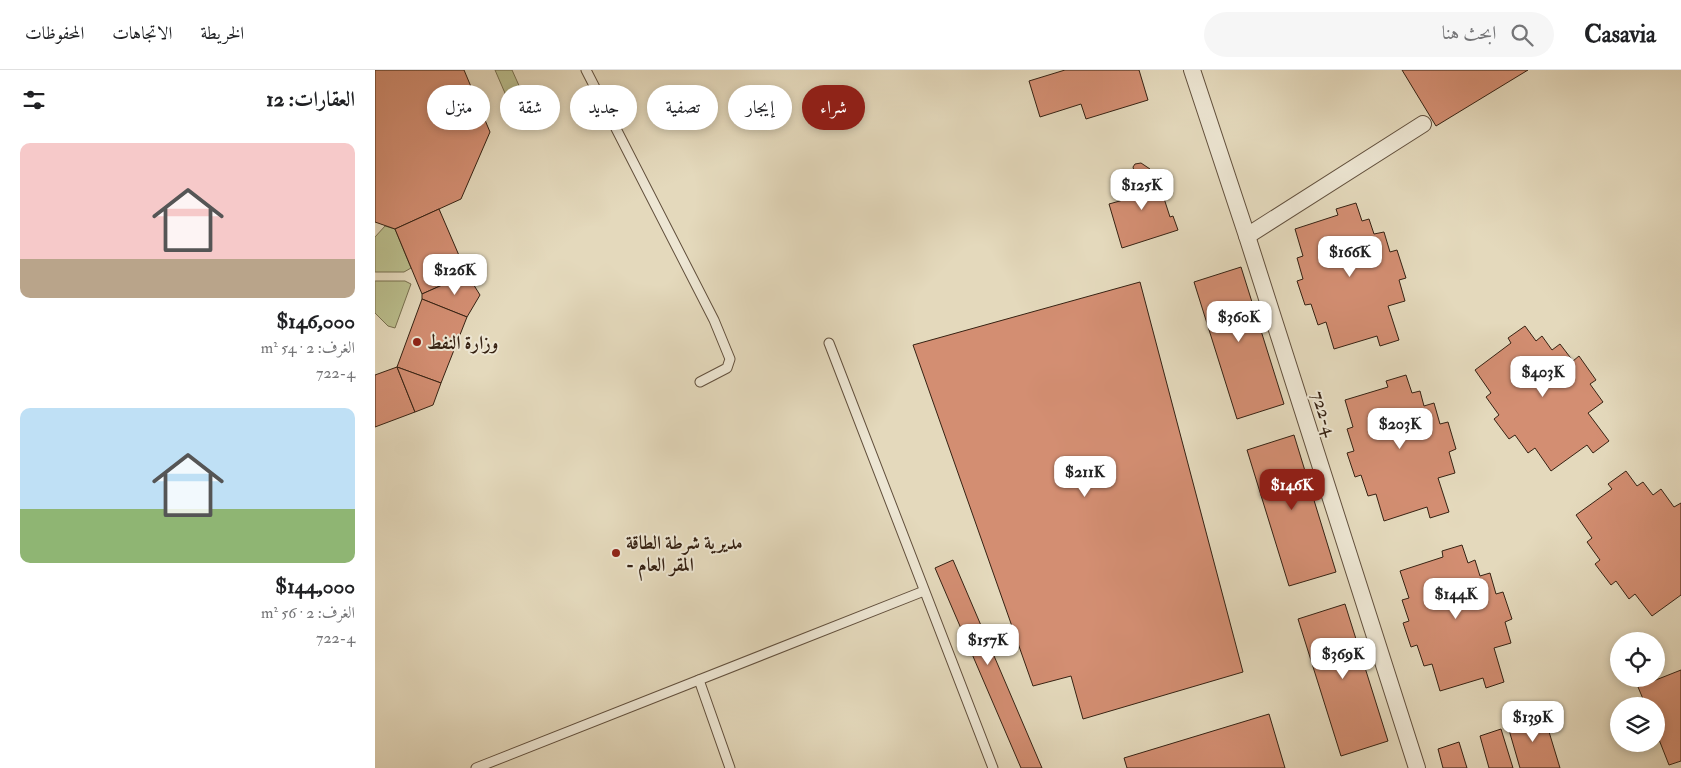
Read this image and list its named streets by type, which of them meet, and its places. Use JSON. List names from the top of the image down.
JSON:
{
  "streets": {
    "street": ["722-4"]
  },
  "places": ["وزارة النفط", "مديرية شرطة الطاقة - المقر العام"],
  "page": {
    "header": "Casavia",
    "search": "ابحث هنا",
    "nav": ["الخريطة", "الاتجاهات", "المحفوظات"],
    "heading": "العقارات: 12",
    "chip": [
      "شراء",
      "إيجار",
      "تصفية",
      "جديد",
      "شقة",
      "منزل"
    ],
    "list": [
      {
        "name": "$146,000",
        "note": "الغرف: 2 · 54 m² · 722-4"
      },
      {
        "name": "$144,000",
        "note": "الغرف: 2 · 56 m² · 722-4"
      }
    ],
    "price": [
      "$125K",
      "$166K",
      "$126K",
      "$360K",
      "$403K",
      "$203K",
      "$211K",
      "$146K",
      "$144K",
      "$157K",
      "$369K",
      "$139K"
    ]
  }
}
